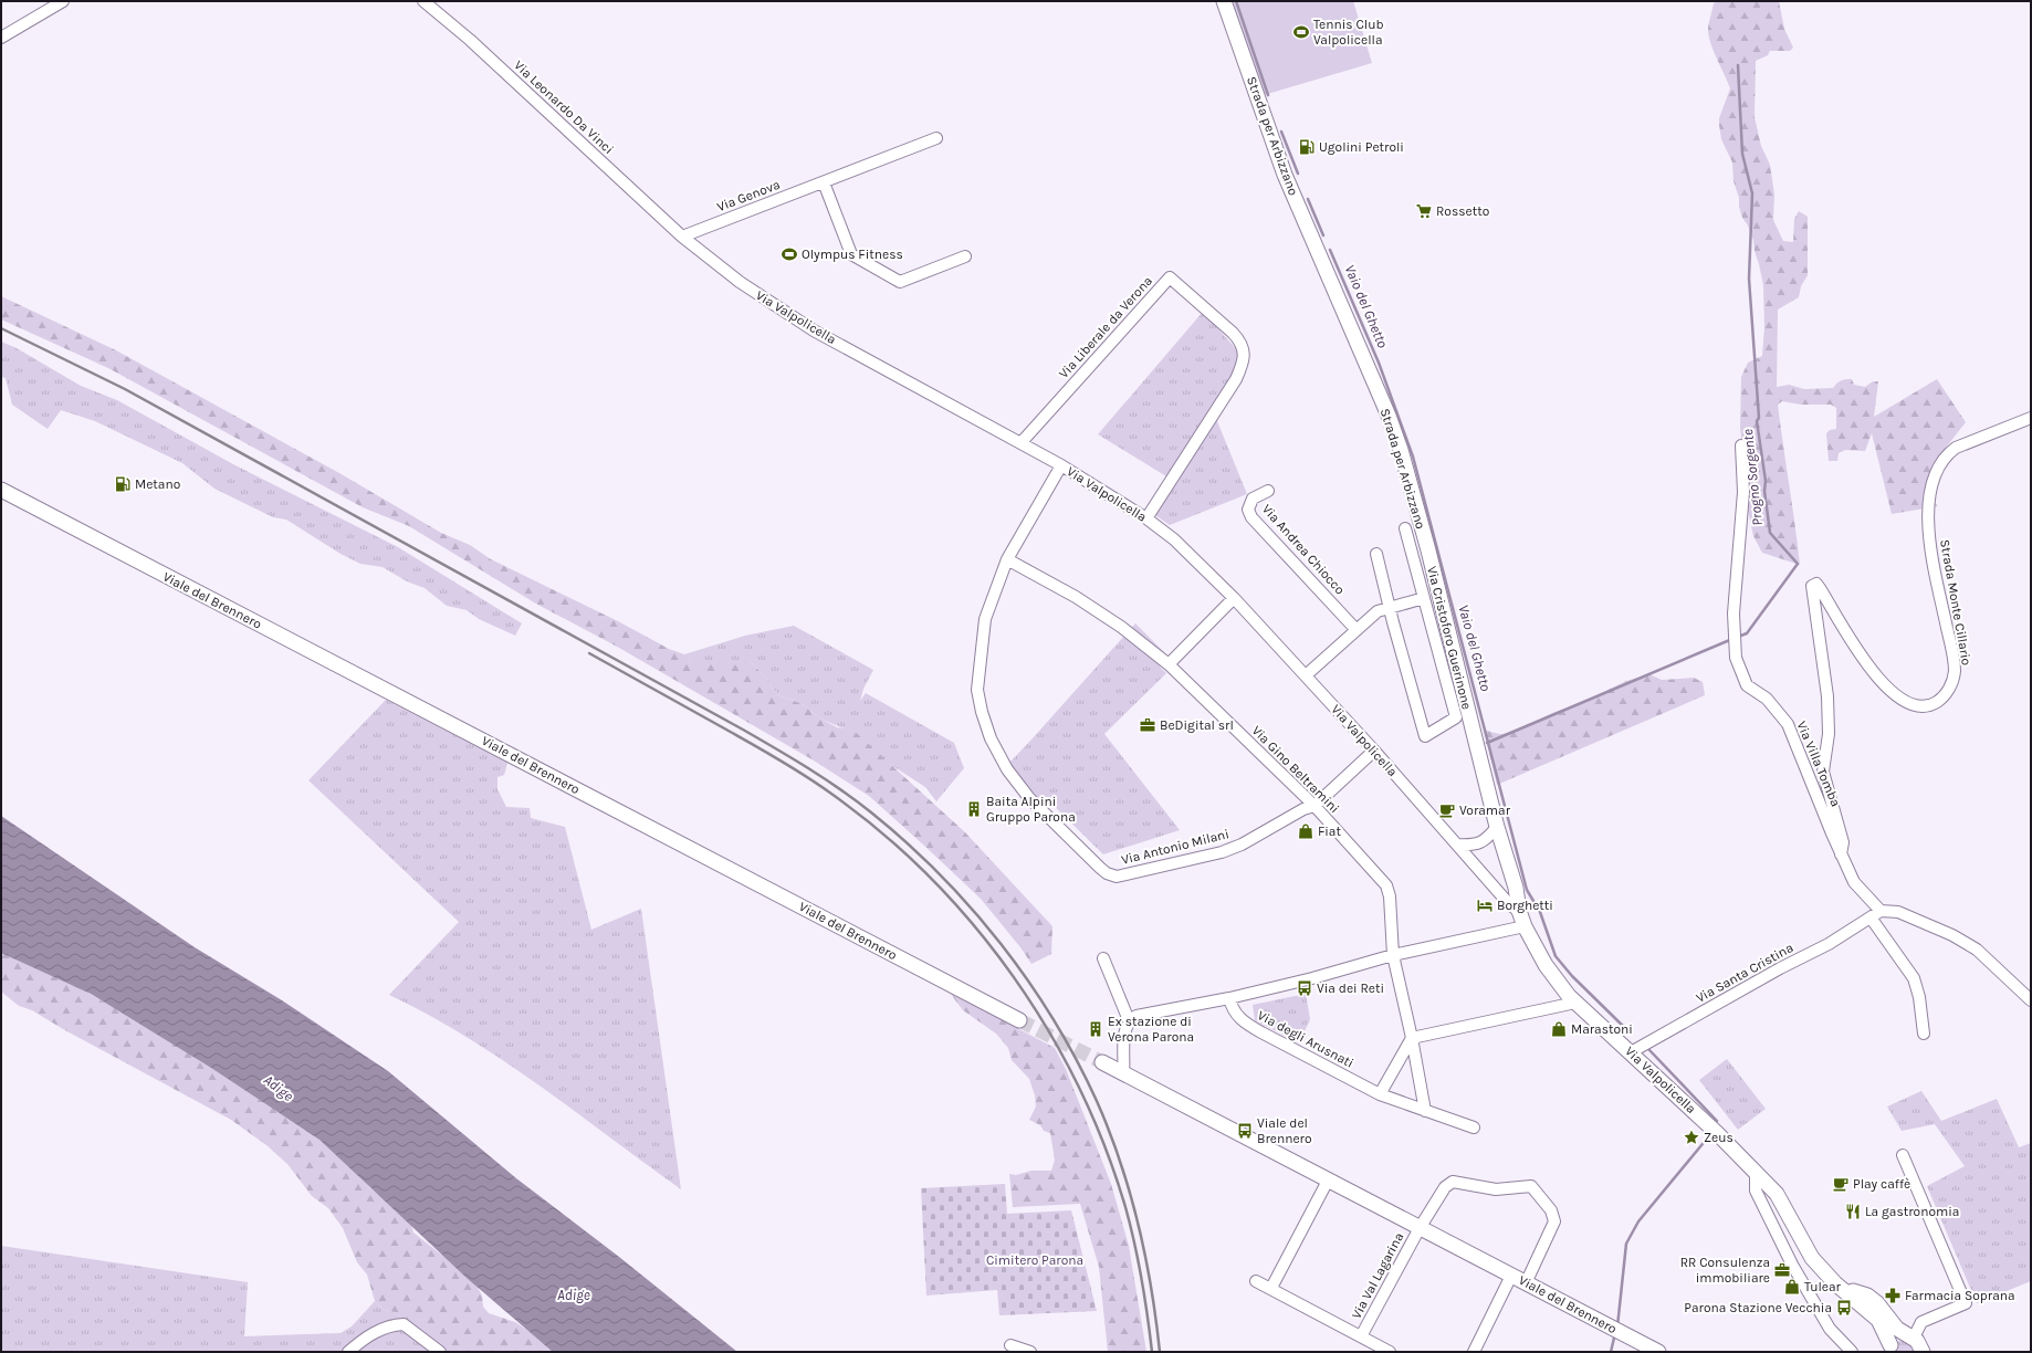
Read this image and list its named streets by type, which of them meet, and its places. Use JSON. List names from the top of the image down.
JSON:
{
  "streets": {
    "main road": ["Strada per Arbizzano", "Via Valpolicella", "Viale del Brennero"],
    "street": [
      "Via Leonardo Da Vinci",
      "Via Genova",
      "Via Liberale da Verona",
      "Via Andrea Chiocco",
      "Strada Monte Cillario",
      "Via Cristoforo Guerinone",
      "Via Villa Tomba",
      "Via Gino Beltramini",
      "Via Antonio Milani",
      "Via Santa Cristina",
      "Via degli Arusnati",
      "Via Val Lagarina"
    ]
  },
  "crossings": [
    ["Via Leonardo Da Vinci", "Via Genova"],
    ["Via Leonardo Da Vinci", "Via Valpolicella"],
    ["Strada per Arbizzano", "Via Valpolicella"],
    ["Via Genova", "Via Valpolicella"],
    ["Via Valpolicella", "Via Liberale da Verona"],
    ["Via Valpolicella", "Via Antonio Milani"],
    ["Via Valpolicella", "Via Santa Cristina"],
    ["Viale del Brennero", "Via Val Lagarina"],
    ["Strada Monte Cillario", "Via Villa Tomba"],
    ["Via Villa Tomba", "Via Santa Cristina"],
    ["Via Gino Beltramini", "Via Antonio Milani"]
  ],
  "water": ["Vaio del Ghetto", "Progno Sorgente", "Adige"],
  "parks": ["Cimitero Parona"],
  "places": {
    "sports": ["Tennis Club Valpolicella", "Olympus Fitness"],
    "fuel station": ["Ugolini Petroli", "Metano"],
    "supermarket": ["Rossetto"],
    "office": ["BeDigital srl", "RR Consulenza immobiliare"],
    "building": ["Baita Alpini Gruppo Parona", "Ex stazione di Verona Parona"],
    "cafe": ["Voramar", "Play caffè"],
    "shop": ["Fiat", "Marastoni", "Tulear"],
    "hotel": ["Borghetti"],
    "bus stop": ["Via dei Reti", "Viale del Brennero", "Parona Stazione Vecchia"],
    "place": ["Zeus"],
    "restaurant": ["La gastronomia"],
    "pharmacy": ["Farmacia Soprana"]
  }
}
